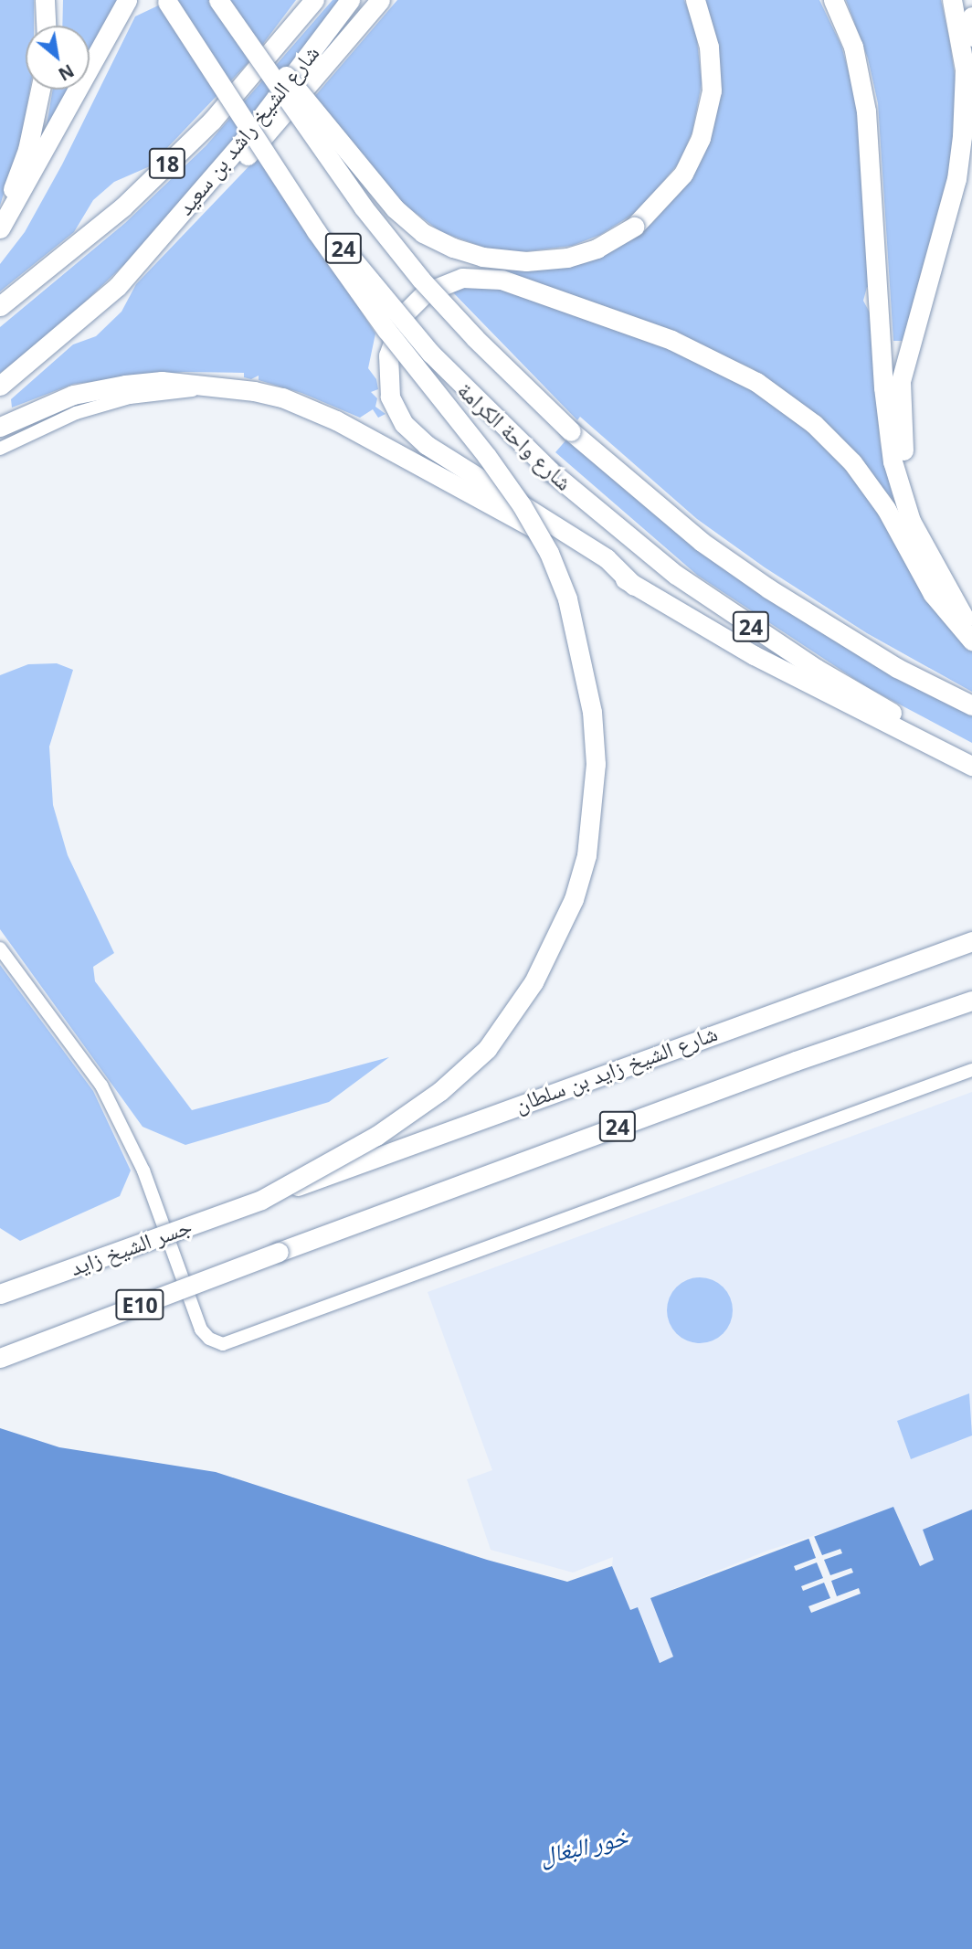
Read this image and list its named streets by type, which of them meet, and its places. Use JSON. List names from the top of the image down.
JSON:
{
  "streets": {
    "highway": [
      "شارع الشيخ راشد بن سعيد",
      "18",
      "24",
      "شارع واحة الكرامة",
      "شارع الشيخ زايد بن سلطان",
      "جسر الشيخ زايد",
      "E10"
    ]
  },
  "crossings": [
    ["24", "E10"],
    ["شارع الشيخ زايد بن سلطان", "جسر الشيخ زايد"]
  ],
  "water": ["خور البغال"],
  "north": "bottom right"
}
